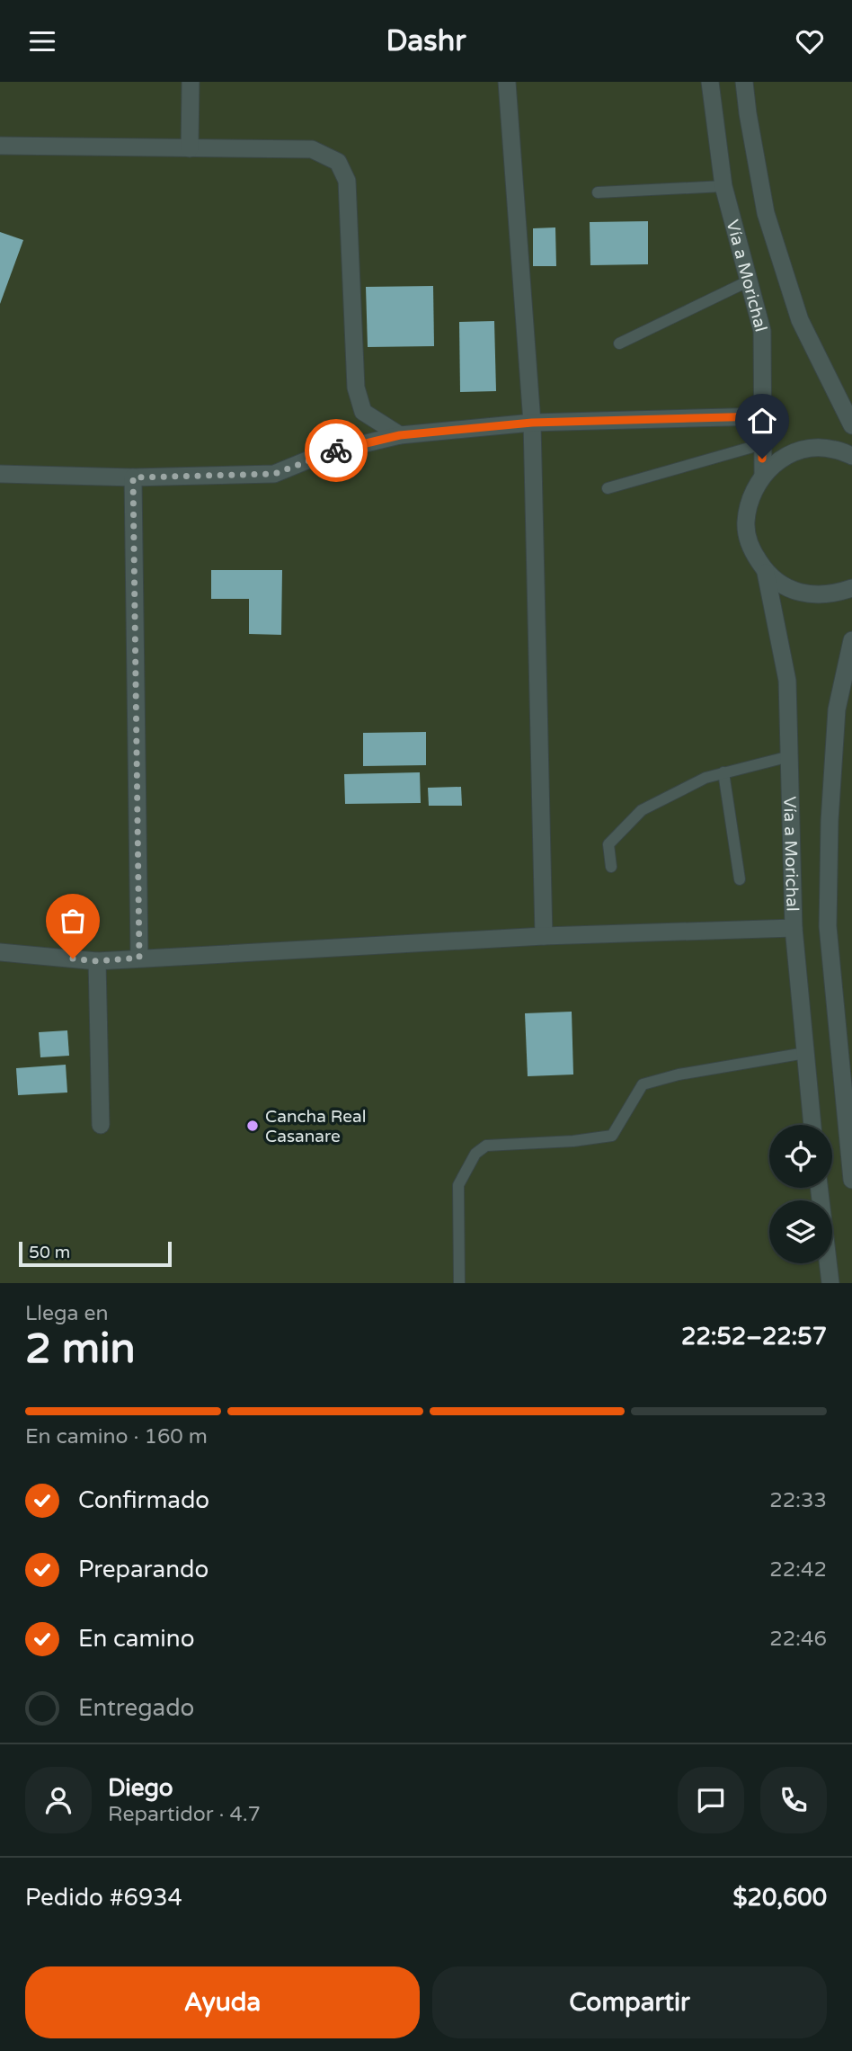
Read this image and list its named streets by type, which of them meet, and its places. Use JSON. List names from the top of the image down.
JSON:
{
  "streets": {
    "street": ["Vía a Morichal"]
  },
  "places": ["Cancha Real Casanare"],
  "scale_bar": "50 m",
  "page": {
    "header": "Dashr",
    "scale": "50 m",
    "heading": ["2 min", "Llega en", "22:52–22:57"],
    "panel": [
      "Diego",
      "Repartidor · 4.7",
      "Pedido #6934",
      "$20,600"
    ],
    "bar": "En camino · 160 m",
    "list": [
      ["Confirmado", "22:33"],
      ["Preparando", "22:42"],
      ["En camino", "22:46"],
      "Entregado"
    ],
    "buttons": ["Ayuda", "Compartir"]
  }
}
